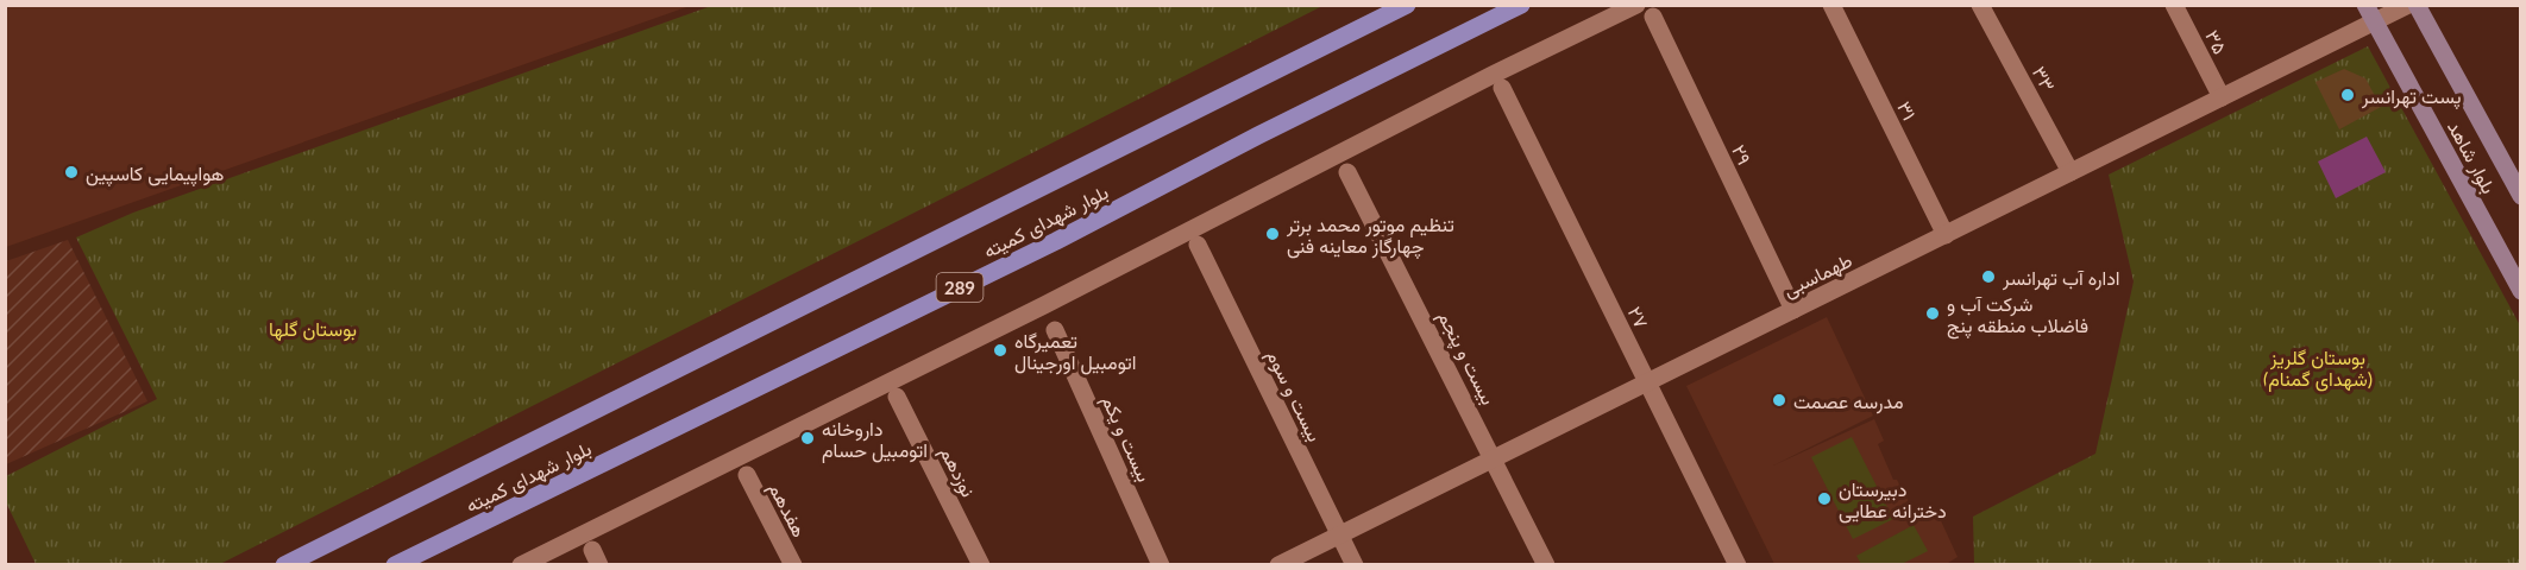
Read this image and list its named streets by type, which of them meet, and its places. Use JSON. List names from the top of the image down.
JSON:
{
  "streets": {
    "main road": ["بلوار شاهد", "بلوار شهدای کمیته", "289"],
    "street": [
      "۳۵",
      "۳۳",
      "۳۱",
      "۲۹",
      "طهماسبی",
      "۲۷",
      "بیست و پنجم",
      "بیست و سوم",
      "بیست و یکم",
      "نوزدهم",
      "هفدهم"
    ]
  },
  "crossings": [
    ["۳۵", "طهماسبی"],
    ["۳۳", "طهماسبی"],
    ["۳۱", "طهماسبی"],
    ["۲۹", "طهماسبی"],
    ["بلوار شاهد", "طهماسبی"],
    ["طهماسبی", "۲۷"],
    ["طهماسبی", "بیست و پنجم"],
    ["طهماسبی", "بیست و سوم"]
  ],
  "parks": ["بوستان گلها", "بوستان گلریز (شهدای گمنام)"],
  "places": [
    "پست تهرانسر",
    "هواپیمایی کاسپین",
    "تنظیم موتور محمد برتر چهارگاز معاینه فنی",
    "اداره آب تهرانسر",
    "شرکت آب و فاضلاب منطقه پنج",
    "تعمیرگاه اتومبیل اورجینال",
    "مدرسه عصمت",
    "داروخانه اتومبیل حسام",
    "دبیرستان دخترانه عطایی"
  ]
}
